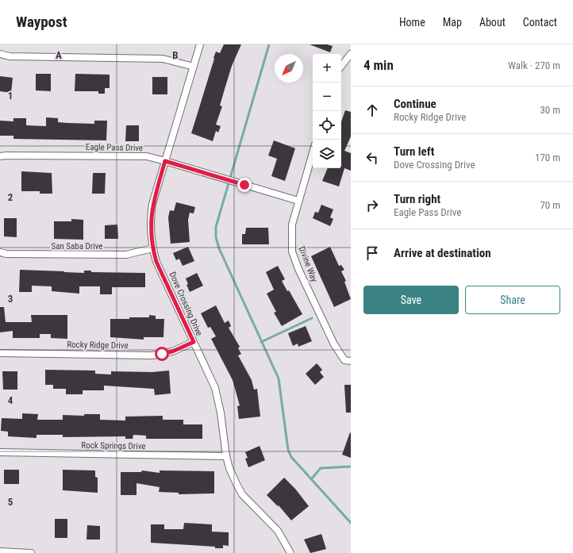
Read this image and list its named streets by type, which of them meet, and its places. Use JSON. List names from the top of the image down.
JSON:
{
  "streets": {
    "street": [
      "Eagle Pass Drive",
      "San Saba Drive",
      "Divine Way",
      "Dove Crossing Drive",
      "Rocky Ridge Drive",
      "Rock Springs Drive"
    ]
  },
  "crossings": [
    ["Eagle Pass Drive", "Divine Way"],
    ["Eagle Pass Drive", "Dove Crossing Drive"],
    ["San Saba Drive", "Dove Crossing Drive"],
    ["Dove Crossing Drive", "Rocky Ridge Drive"],
    ["Dove Crossing Drive", "Rock Springs Drive"]
  ],
  "north": "bottom left",
  "page": {
    "header": "Waypost",
    "nav": [
      "Home",
      "Map",
      "About",
      "Contact"
    ],
    "heading": ["4 min", "Walk · 270 m"],
    "map_buttons": ["+", "−"],
    "list": [
      ["Continue", "Rocky Ridge Drive", "30 m"],
      ["Turn left", "Dove Crossing Drive", "170 m"],
      ["Turn right", "Eagle Pass Drive", "70 m"],
      "Arrive at destination"
    ],
    "buttons": ["Save", "Share"]
  },
  "grid": {
    "columns": ["A", "B"],
    "rows": [
      "1",
      "2",
      "3",
      "4",
      "5"
    ]
  }
}
